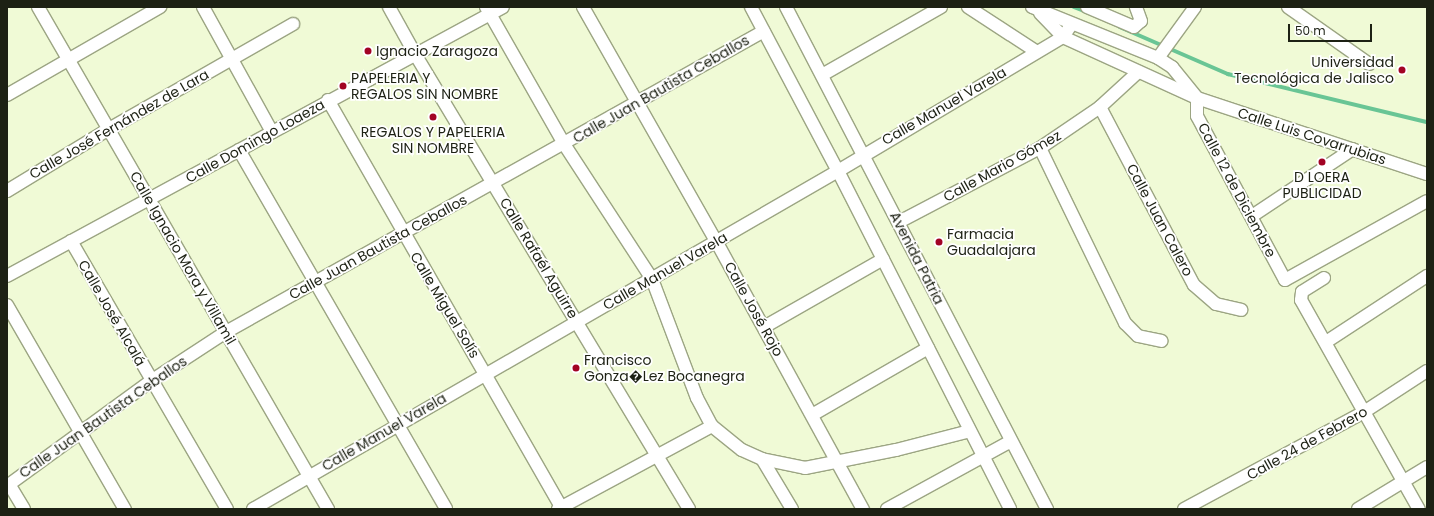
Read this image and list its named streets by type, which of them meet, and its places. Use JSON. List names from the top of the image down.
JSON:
{
  "streets": {
    "street": [
      "Calle Juan Bautista Ceballos",
      "Calle Manuel Varela",
      "Calle José Fernández de Lara",
      "Calle Luis Covarrubias",
      "Calle Domingo Loaeza",
      "Calle Mario Gómez",
      "Calle 12 de Diciembre",
      "Calle Juan Calero",
      "Calle Ignacio Mora y Villamil",
      "Calle Rafaél Aguirre",
      "Avenida Patria",
      "Calle Miguel Solís",
      "Calle José Rojo",
      "Calle José Alcalá",
      "Calle 24 de Febrero"
    ]
  },
  "crossings": [
    ["Calle Juan Bautista Ceballos", "Calle Ignacio Mora y Villamil"],
    ["Calle Juan Bautista Ceballos", "Calle Rafaél Aguirre"],
    ["Calle Juan Bautista Ceballos", "Calle Miguel Solís"],
    ["Calle Juan Bautista Ceballos", "Calle José Rojo"],
    ["Calle Juan Bautista Ceballos", "Calle José Alcalá"],
    ["Calle Manuel Varela", "Calle Luis Covarrubias"],
    ["Calle Manuel Varela", "Calle Ignacio Mora y Villamil"],
    ["Calle Manuel Varela", "Calle Rafaél Aguirre"],
    ["Calle Manuel Varela", "Avenida Patria"],
    ["Calle Manuel Varela", "Calle Miguel Solís"],
    ["Calle Manuel Varela", "Calle José Rojo"],
    ["Calle José Fernández de Lara", "Calle Ignacio Mora y Villamil"],
    ["Calle Luis Covarrubias", "Calle Mario Gómez"],
    ["Calle Luis Covarrubias", "Calle 12 de Diciembre"],
    ["Calle Domingo Loaeza", "Calle Ignacio Mora y Villamil"],
    ["Calle Domingo Loaeza", "Calle Rafaél Aguirre"],
    ["Calle Domingo Loaeza", "Calle Miguel Solís"],
    ["Calle Domingo Loaeza", "Calle José Alcalá"],
    ["Calle Mario Gómez", "Calle Juan Calero"],
    ["Calle Mario Gómez", "Avenida Patria"]
  ],
  "places": [
    "Ignacio Zaragoza",
    "Universidad Tecnológica de Jalisco",
    "PAPELERIA Y REGALOS SIN NOMBRE",
    "REGALOS Y PAPELERIA SIN NOMBRE",
    "D LOERA PUBLICIDAD",
    "Farmacia Guadalajara",
    "Francisco Gonza�Lez Bocanegra"
  ],
  "scale_bar": "50 m"
}
